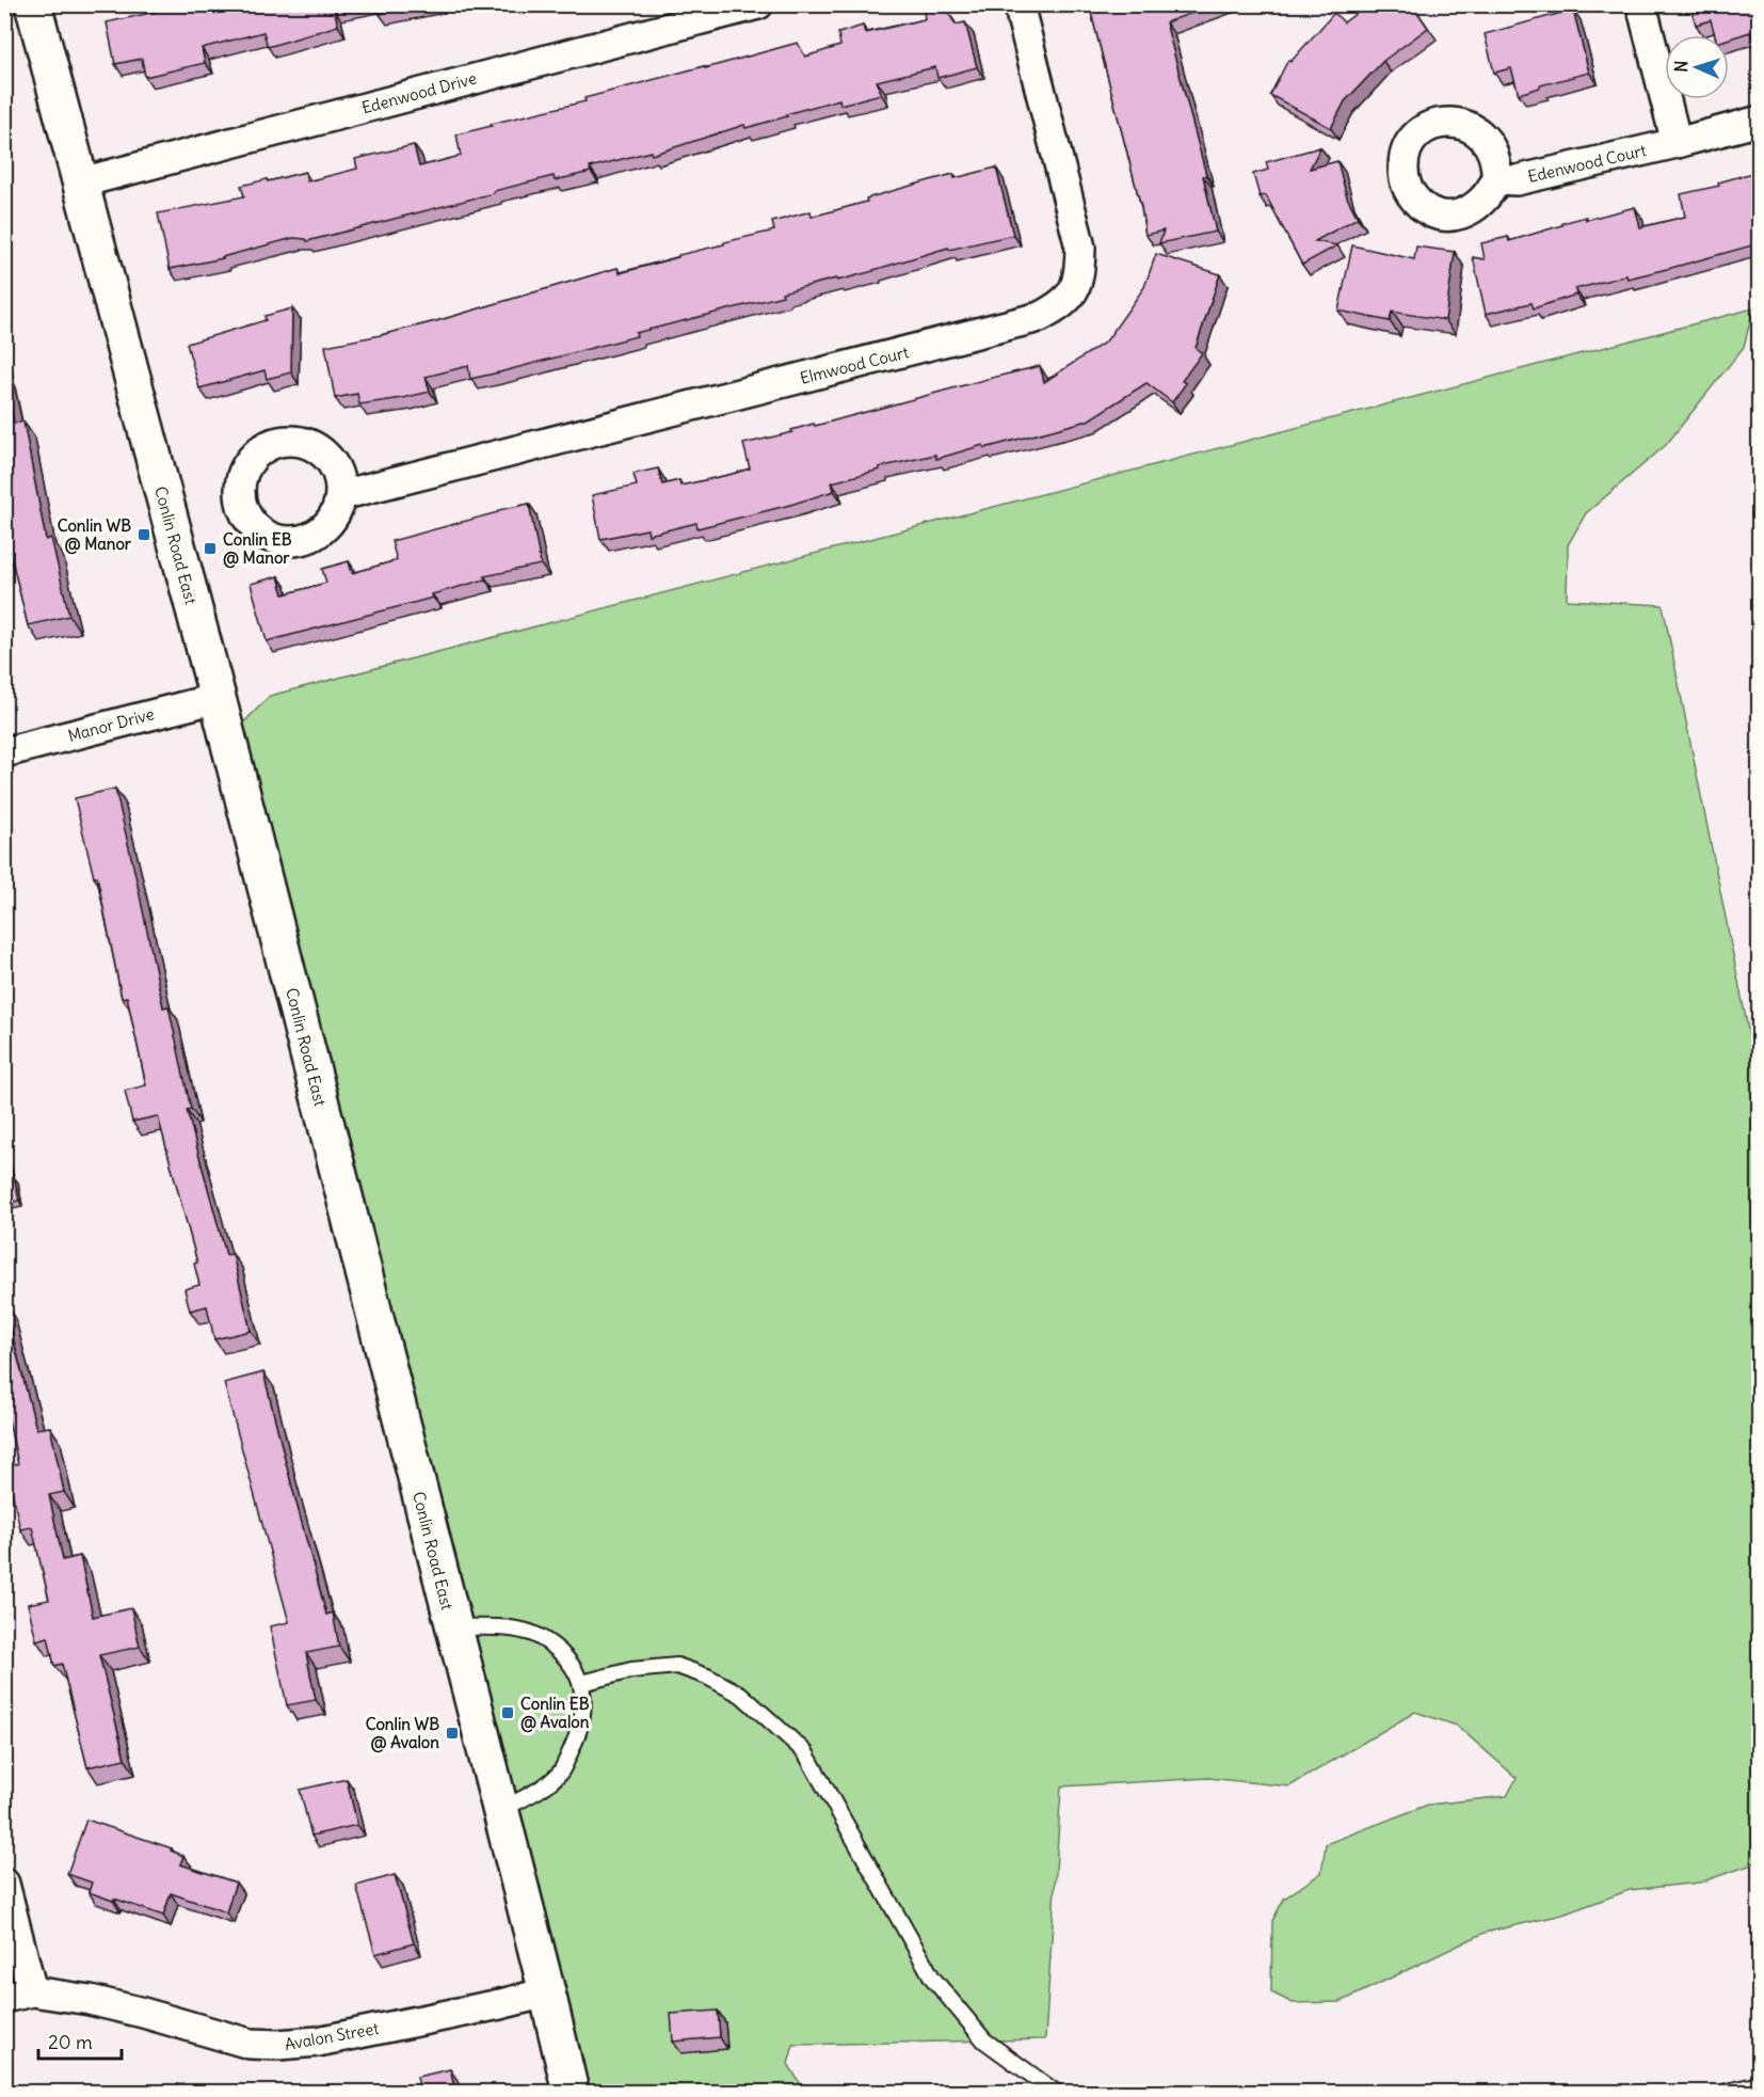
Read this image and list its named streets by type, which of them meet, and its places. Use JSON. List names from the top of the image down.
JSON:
{
  "streets": {
    "street": [
      "Edenwood Drive",
      "Edenwood Court",
      "Elmwood Court",
      "Conlin Road East",
      "Manor Drive",
      "Avalon Street"
    ]
  },
  "crossings": [
    ["Edenwood Drive", "Conlin Road East"],
    ["Conlin Road East", "Manor Drive"],
    ["Conlin Road East", "Avalon Street"]
  ],
  "places": {
    "transit": [
      "Conlin WB @ Manor",
      "Conlin EB @ Manor",
      "Conlin EB @ Avalon",
      "Conlin WB @ Avalon"
    ]
  },
  "scale_bar": "20 m",
  "north": "left"
}
